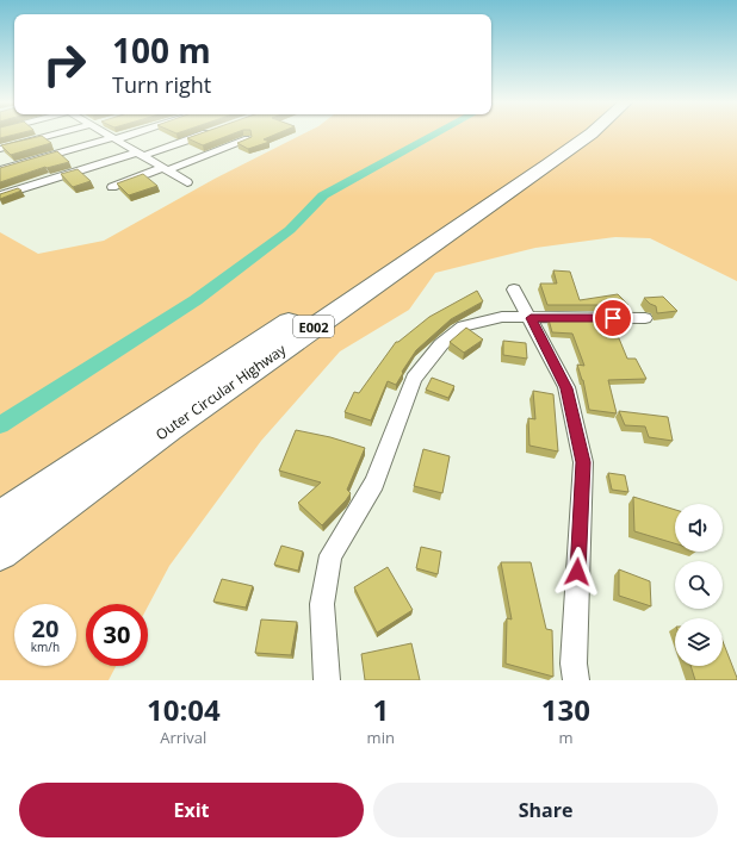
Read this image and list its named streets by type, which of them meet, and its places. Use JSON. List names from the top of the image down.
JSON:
{
  "streets": {
    "highway": ["E002", "Outer Circular Highway"]
  },
  "page": {
    "turn": ["100 m", "Turn right"],
    "speed": "20 km/h",
    "limit": "30",
    "eta": [
      "10:04",
      "Arrival",
      "1",
      "min",
      "130",
      "m"
    ],
    "buttons": ["Exit", "Share"]
  }
}
